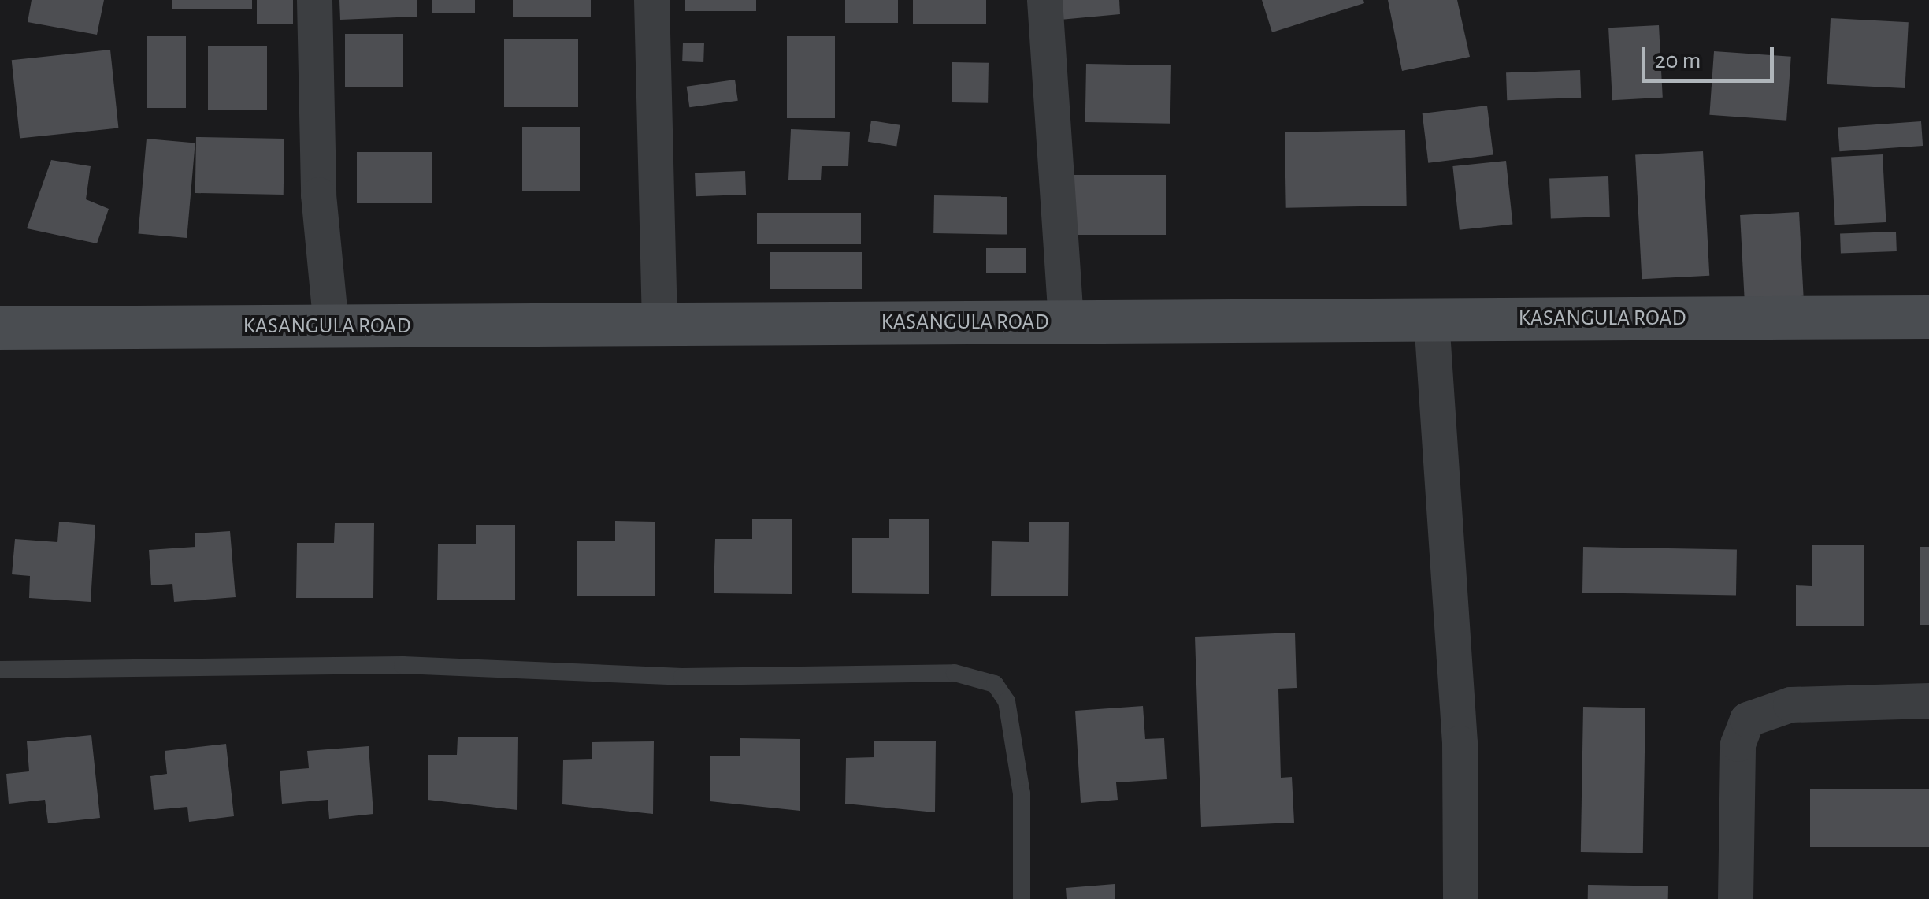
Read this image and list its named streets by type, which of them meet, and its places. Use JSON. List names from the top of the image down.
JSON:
{
  "streets": {
    "main road": ["KASANGULA ROAD"]
  },
  "scale_bar": "20 m"
}
